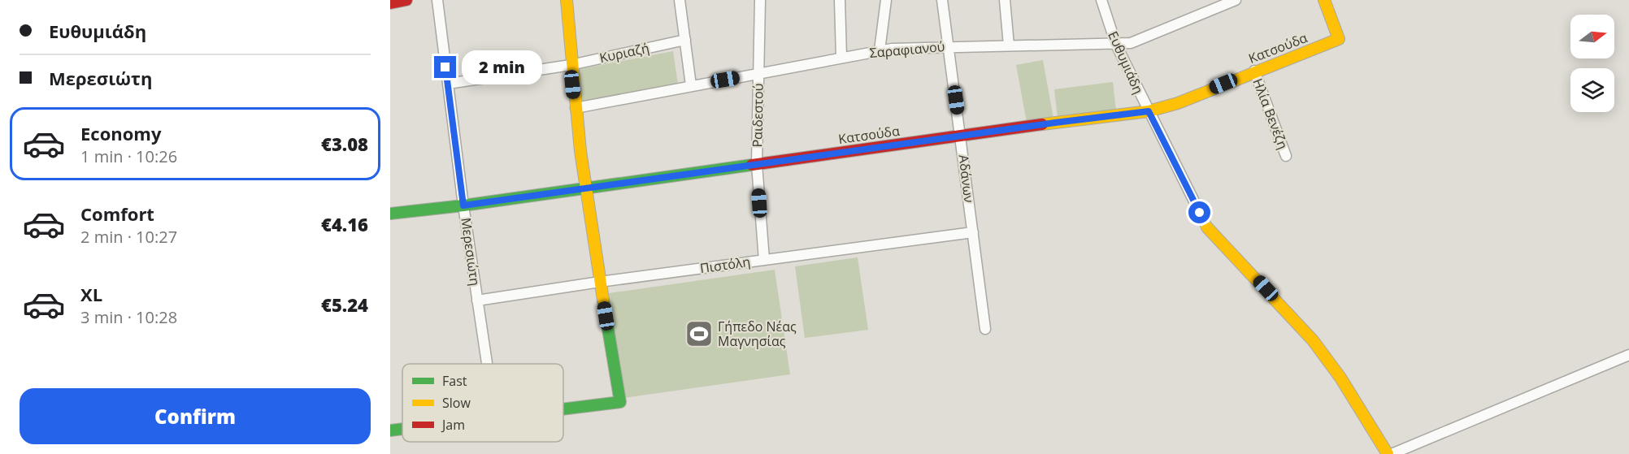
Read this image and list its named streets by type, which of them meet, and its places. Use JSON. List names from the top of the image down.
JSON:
{
  "streets": {
    "street": [
      "Κατσούδα",
      "Σαραφιανού",
      "Κυριαζή",
      "Ευθυμιάδη",
      "Ηλία Βενέζη",
      "Ραιδεστού",
      "Αδάνων",
      "Μερεσιώτη",
      "Πιστόλη"
    ]
  },
  "crossings": [
    ["Κατσούδα", "Ευθυμιάδη"],
    ["Κατσούδα", "Ηλία Βενέζη"],
    ["Κατσούδα", "Ραιδεστού"],
    ["Κατσούδα", "Αδάνων"],
    ["Κατσούδα", "Μερεσιώτη"],
    ["Σαραφιανού", "Ευθυμιάδη"],
    ["Σαραφιανού", "Ραιδεστού"],
    ["Σαραφιανού", "Αδάνων"],
    ["Κυριαζή", "Μερεσιώτη"],
    ["Ραιδεστού", "Πιστόλη"],
    ["Αδάνων", "Πιστόλη"],
    ["Μερεσιώτη", "Πιστόλη"]
  ],
  "places": {
    "sports": ["Γήπεδο Νέας Μαγνησίας"]
  },
  "legend": ["Fast", "Slow", "Jam"],
  "north": "right",
  "page": {
    "banner": ["Ευθυμιάδη", "Μερεσιώτη"],
    "bubble": "2 min",
    "list": [
      {
        "name": "Economy",
        "note": "1 min · 10:26",
        "value": "€3.08"
      },
      {
        "name": "Comfort",
        "note": "2 min · 10:27",
        "value": "€4.16"
      },
      {
        "name": "XL",
        "note": "3 min · 10:28",
        "value": "€5.24"
      }
    ],
    "buttons": "Confirm"
  }
}
